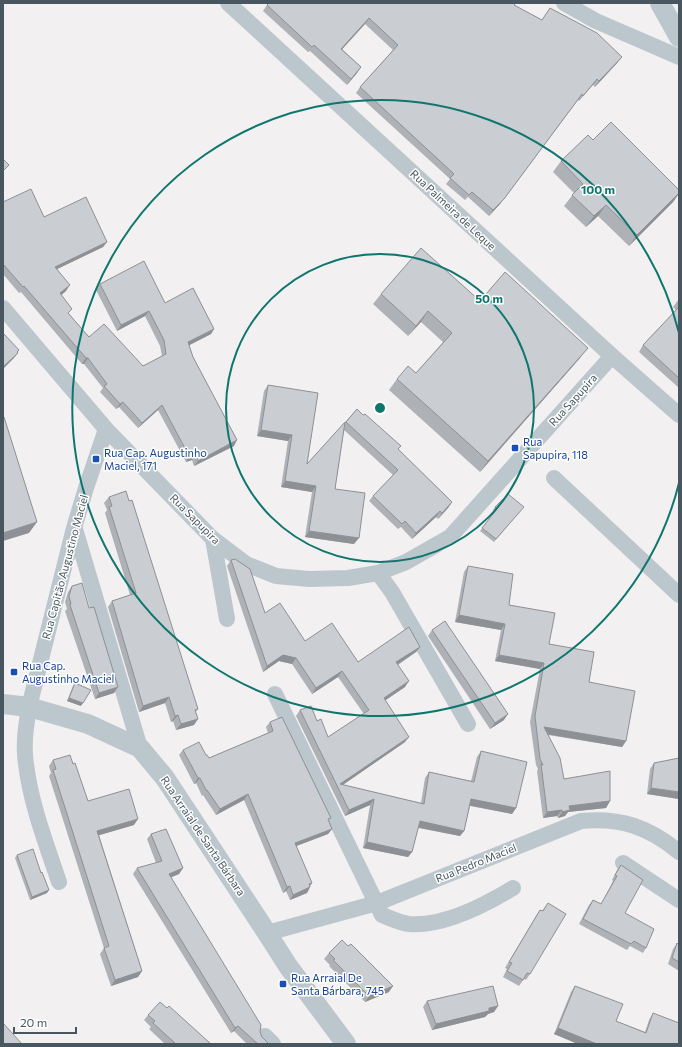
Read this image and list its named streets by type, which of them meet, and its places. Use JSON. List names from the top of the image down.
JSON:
{
  "streets": {
    "street": [
      "Rua Palmeira de Leque",
      "Rua Sapupira",
      "Rua Capitão Augustino Maciel",
      "Rua Arraial de Santa Bárbara",
      "Rua Pedro Maciel"
    ]
  },
  "crossings": [
    ["Rua Palmeira de Leque", "Rua Sapupira"],
    ["Rua Sapupira", "Rua Capitão Augustino Maciel"],
    ["Rua Capitão Augustino Maciel", "Rua Arraial de Santa Bárbara"],
    ["Rua Arraial de Santa Bárbara", "Rua Pedro Maciel"]
  ],
  "places": {
    "transit": [
      "Rua Sapupira, 118",
      "Rua Cap. Augustinho Maciel, 171",
      "Rua Cap. Augustinho Maciel",
      "Rua Arraial De Santa Bárbara, 745"
    ]
  },
  "scale_bar": "20 m",
  "rings": ["100 m", "50 m"]
}
